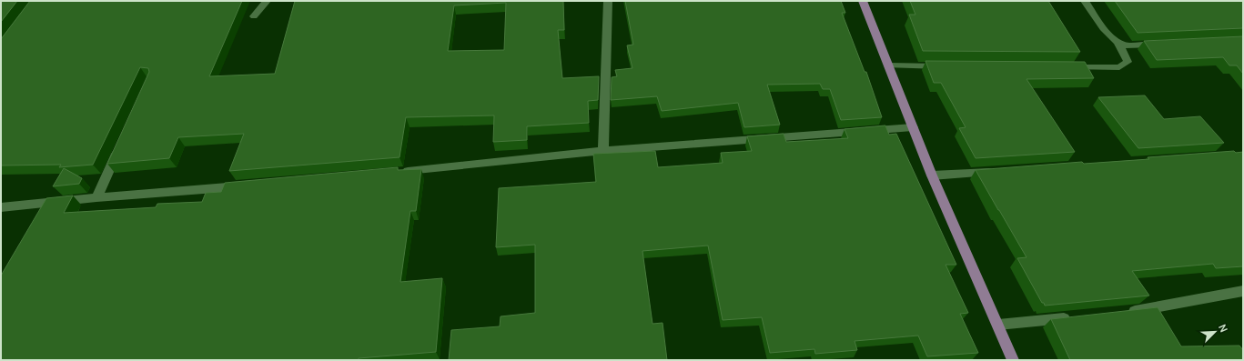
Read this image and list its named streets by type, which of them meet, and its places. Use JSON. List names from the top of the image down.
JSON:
{
  "north": "top right"
}
